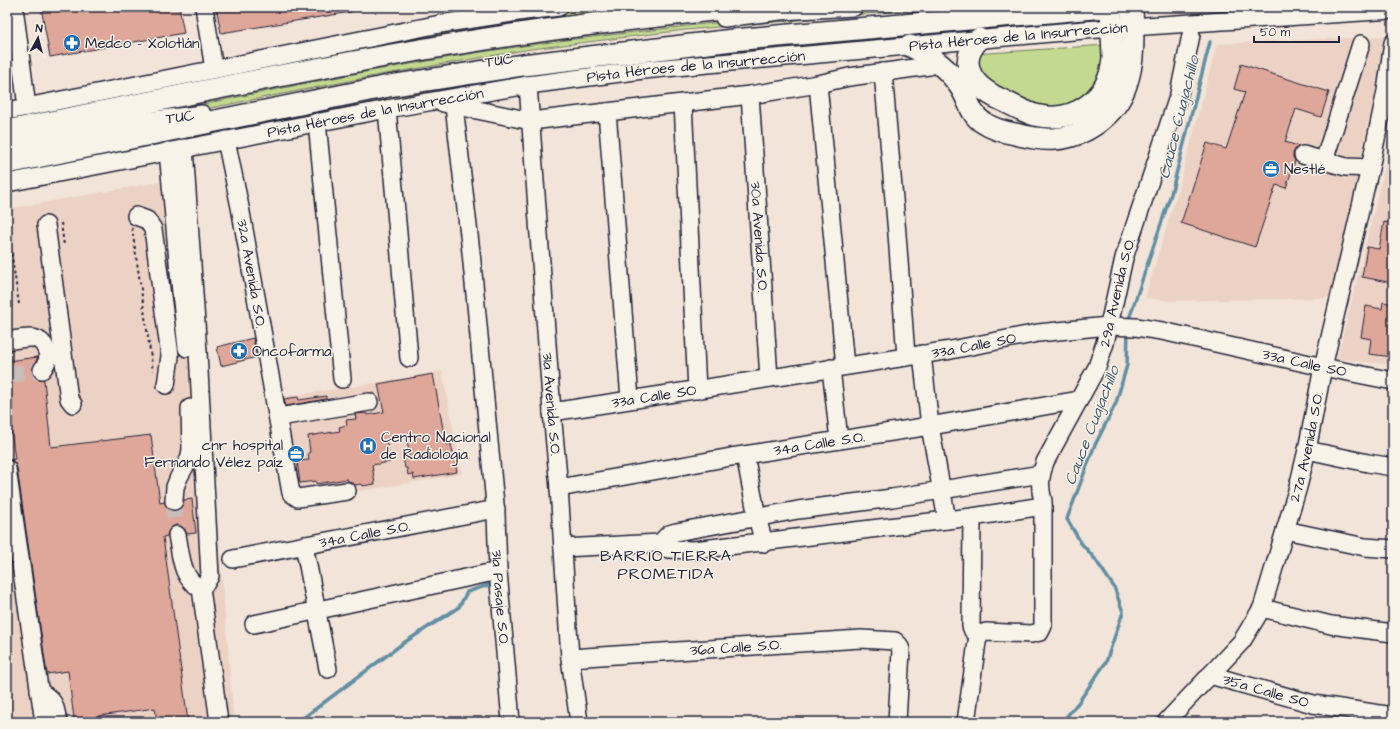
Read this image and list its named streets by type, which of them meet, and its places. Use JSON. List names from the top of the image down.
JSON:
{
  "streets": {
    "main road": ["Pista Héroes de la Insurrección"],
    "street": [
      "TUC",
      "30a Avenida S.O.",
      "32a Avenida S.O.",
      "29a Avenida S.O.",
      "33a Calle SO",
      "31a Avenida S.O.",
      "34a Calle S.O.",
      "27a Avenida S.O.",
      "31a Pasaje S.O.",
      "36a Calle S.O.",
      "35a Calle SO"
    ]
  },
  "crossings": [
    ["Pista Héroes de la Insurrección", "32a Avenida S.O."],
    ["Pista Héroes de la Insurrección", "31a Avenida S.O."],
    ["30a Avenida S.O.", "33a Calle SO"],
    ["29a Avenida S.O.", "33a Calle SO"],
    ["29a Avenida S.O.", "34a Calle S.O."],
    ["33a Calle SO", "31a Avenida S.O."],
    ["33a Calle SO", "27a Avenida S.O."],
    ["31a Avenida S.O.", "34a Calle S.O."],
    ["31a Avenida S.O.", "36a Calle S.O."],
    ["34a Calle S.O.", "31a Pasaje S.O."],
    ["27a Avenida S.O.", "35a Calle SO"]
  ],
  "districts": ["BARRIO TIERRA PROMETIDA"],
  "water": ["Cauce Cuajachillo"],
  "places": {
    "pharmacy": ["Medco - Xolotlán", "Oncofarma"],
    "office": ["Nestlé", "cnr hospital Fernando Vélez paíz"],
    "hospital": ["Centro Nacional de Radiologia"]
  },
  "scale_bar": "50 m",
  "north": "top"
}
